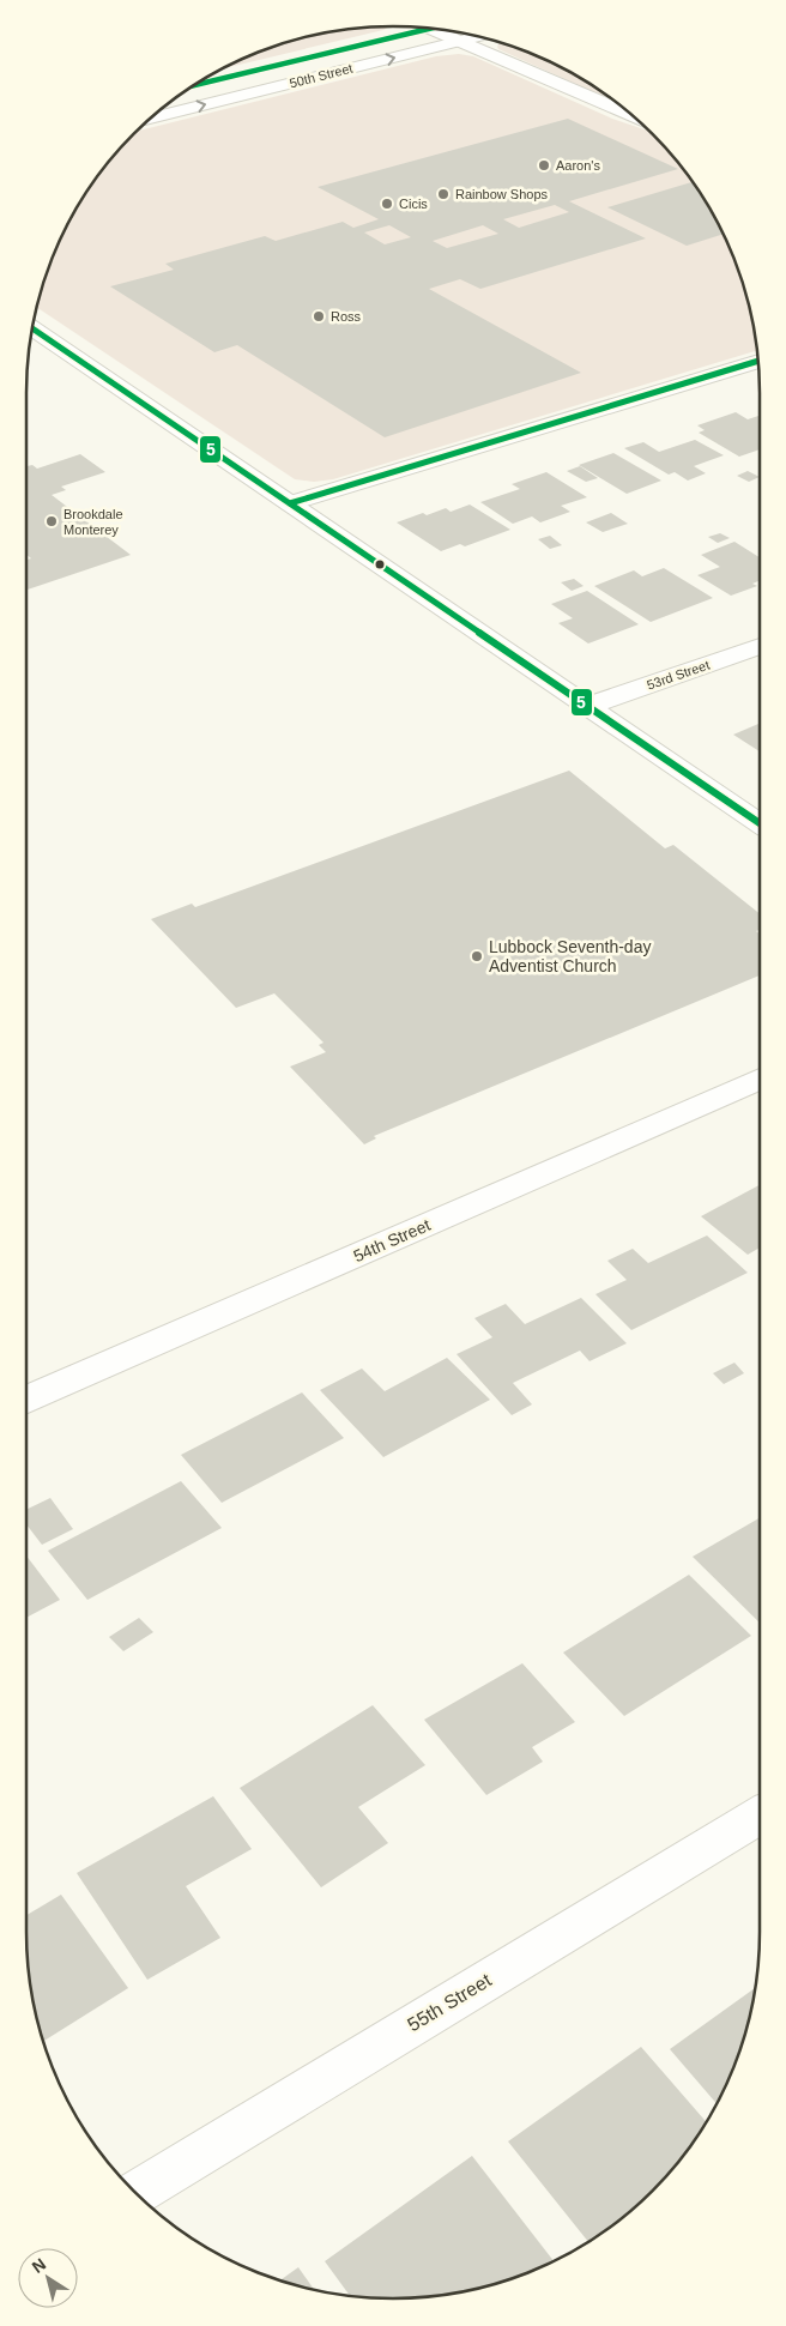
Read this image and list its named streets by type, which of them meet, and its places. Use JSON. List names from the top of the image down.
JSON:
{
  "streets": {
    "street": [
      "50th Street",
      "53rd Street",
      "54th Street",
      "55th Street"
    ]
  },
  "places": [
    "Aaron's",
    "Rainbow Shops",
    "Cicis",
    "Ross",
    "Brookdale Monterey",
    "Lubbock Seventh-day Adventist Church"
  ],
  "lines": ["transit line 5"],
  "north": "top left"
}
